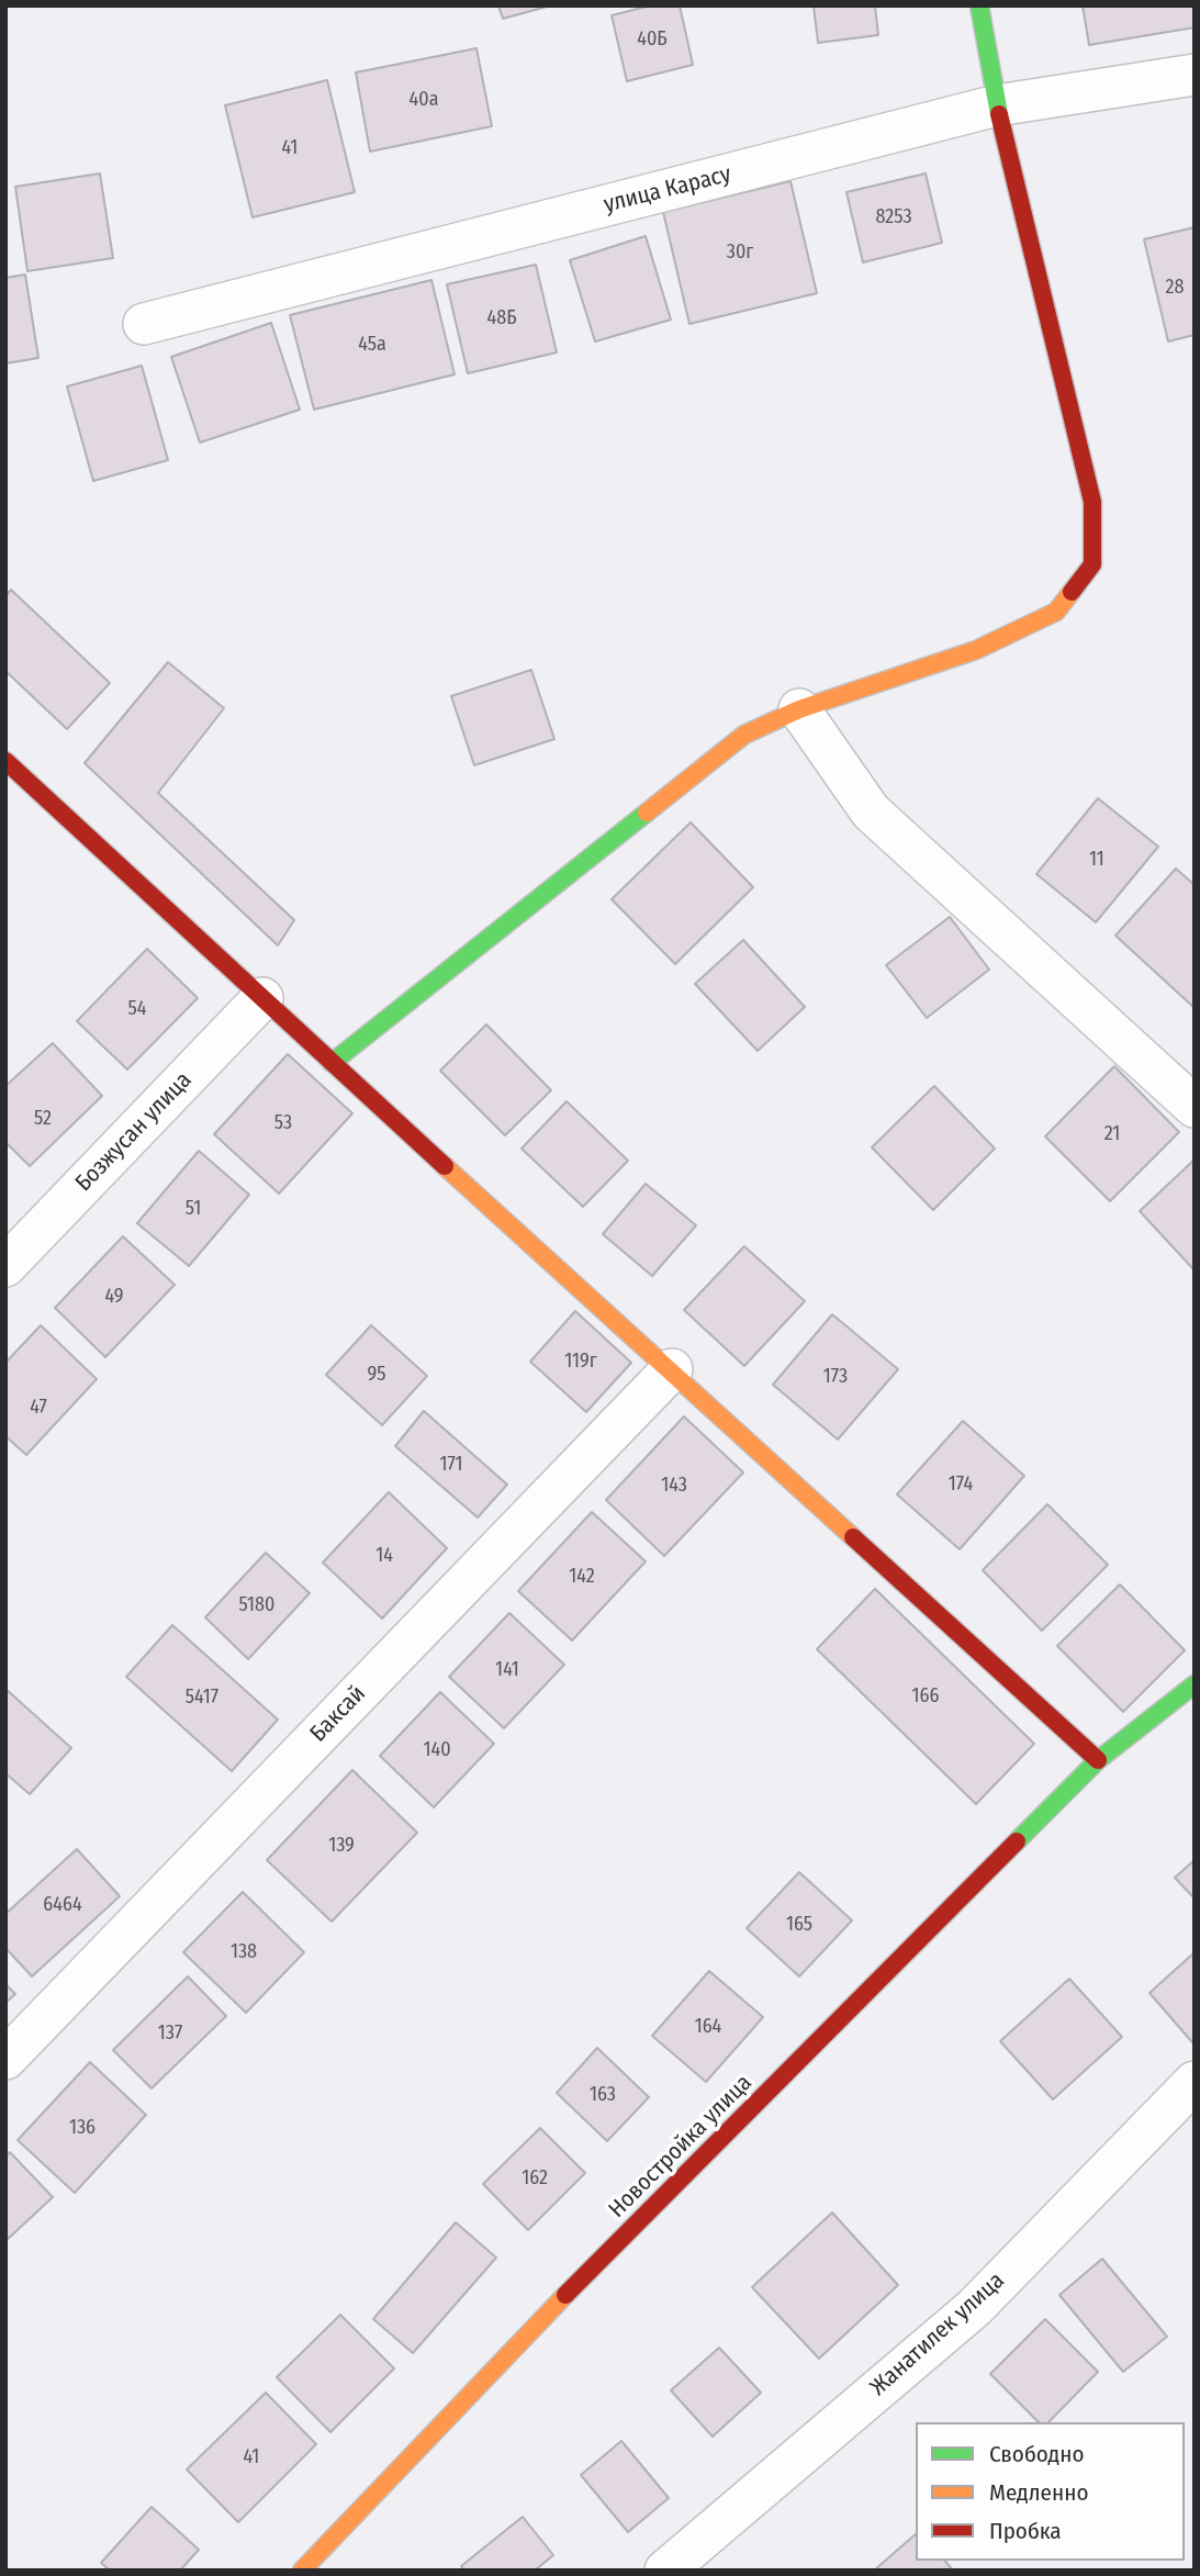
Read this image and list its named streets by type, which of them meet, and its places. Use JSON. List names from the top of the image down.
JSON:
{
  "streets": {
    "street": [
      "улица Карасу",
      "Бозжусан улица",
      "Баксай",
      "Новостройка улица",
      "Жанатилек улица"
    ]
  },
  "house_numbers": [
    "40Б",
    "40а",
    "41",
    "8253",
    "30г",
    "28",
    "48Б",
    "45а",
    "11",
    "54",
    "52",
    "53",
    "21",
    "51",
    "49",
    "119г",
    "95",
    "173",
    "47",
    "171",
    "174",
    "143",
    "14",
    "142",
    "5180",
    "141",
    "166",
    "5417",
    "140",
    "139",
    "6464",
    "165",
    "138",
    "164",
    "137",
    "163",
    "136",
    "162",
    "41"
  ],
  "legend": ["Свободно", "Медленно", "Пробка"]
}
